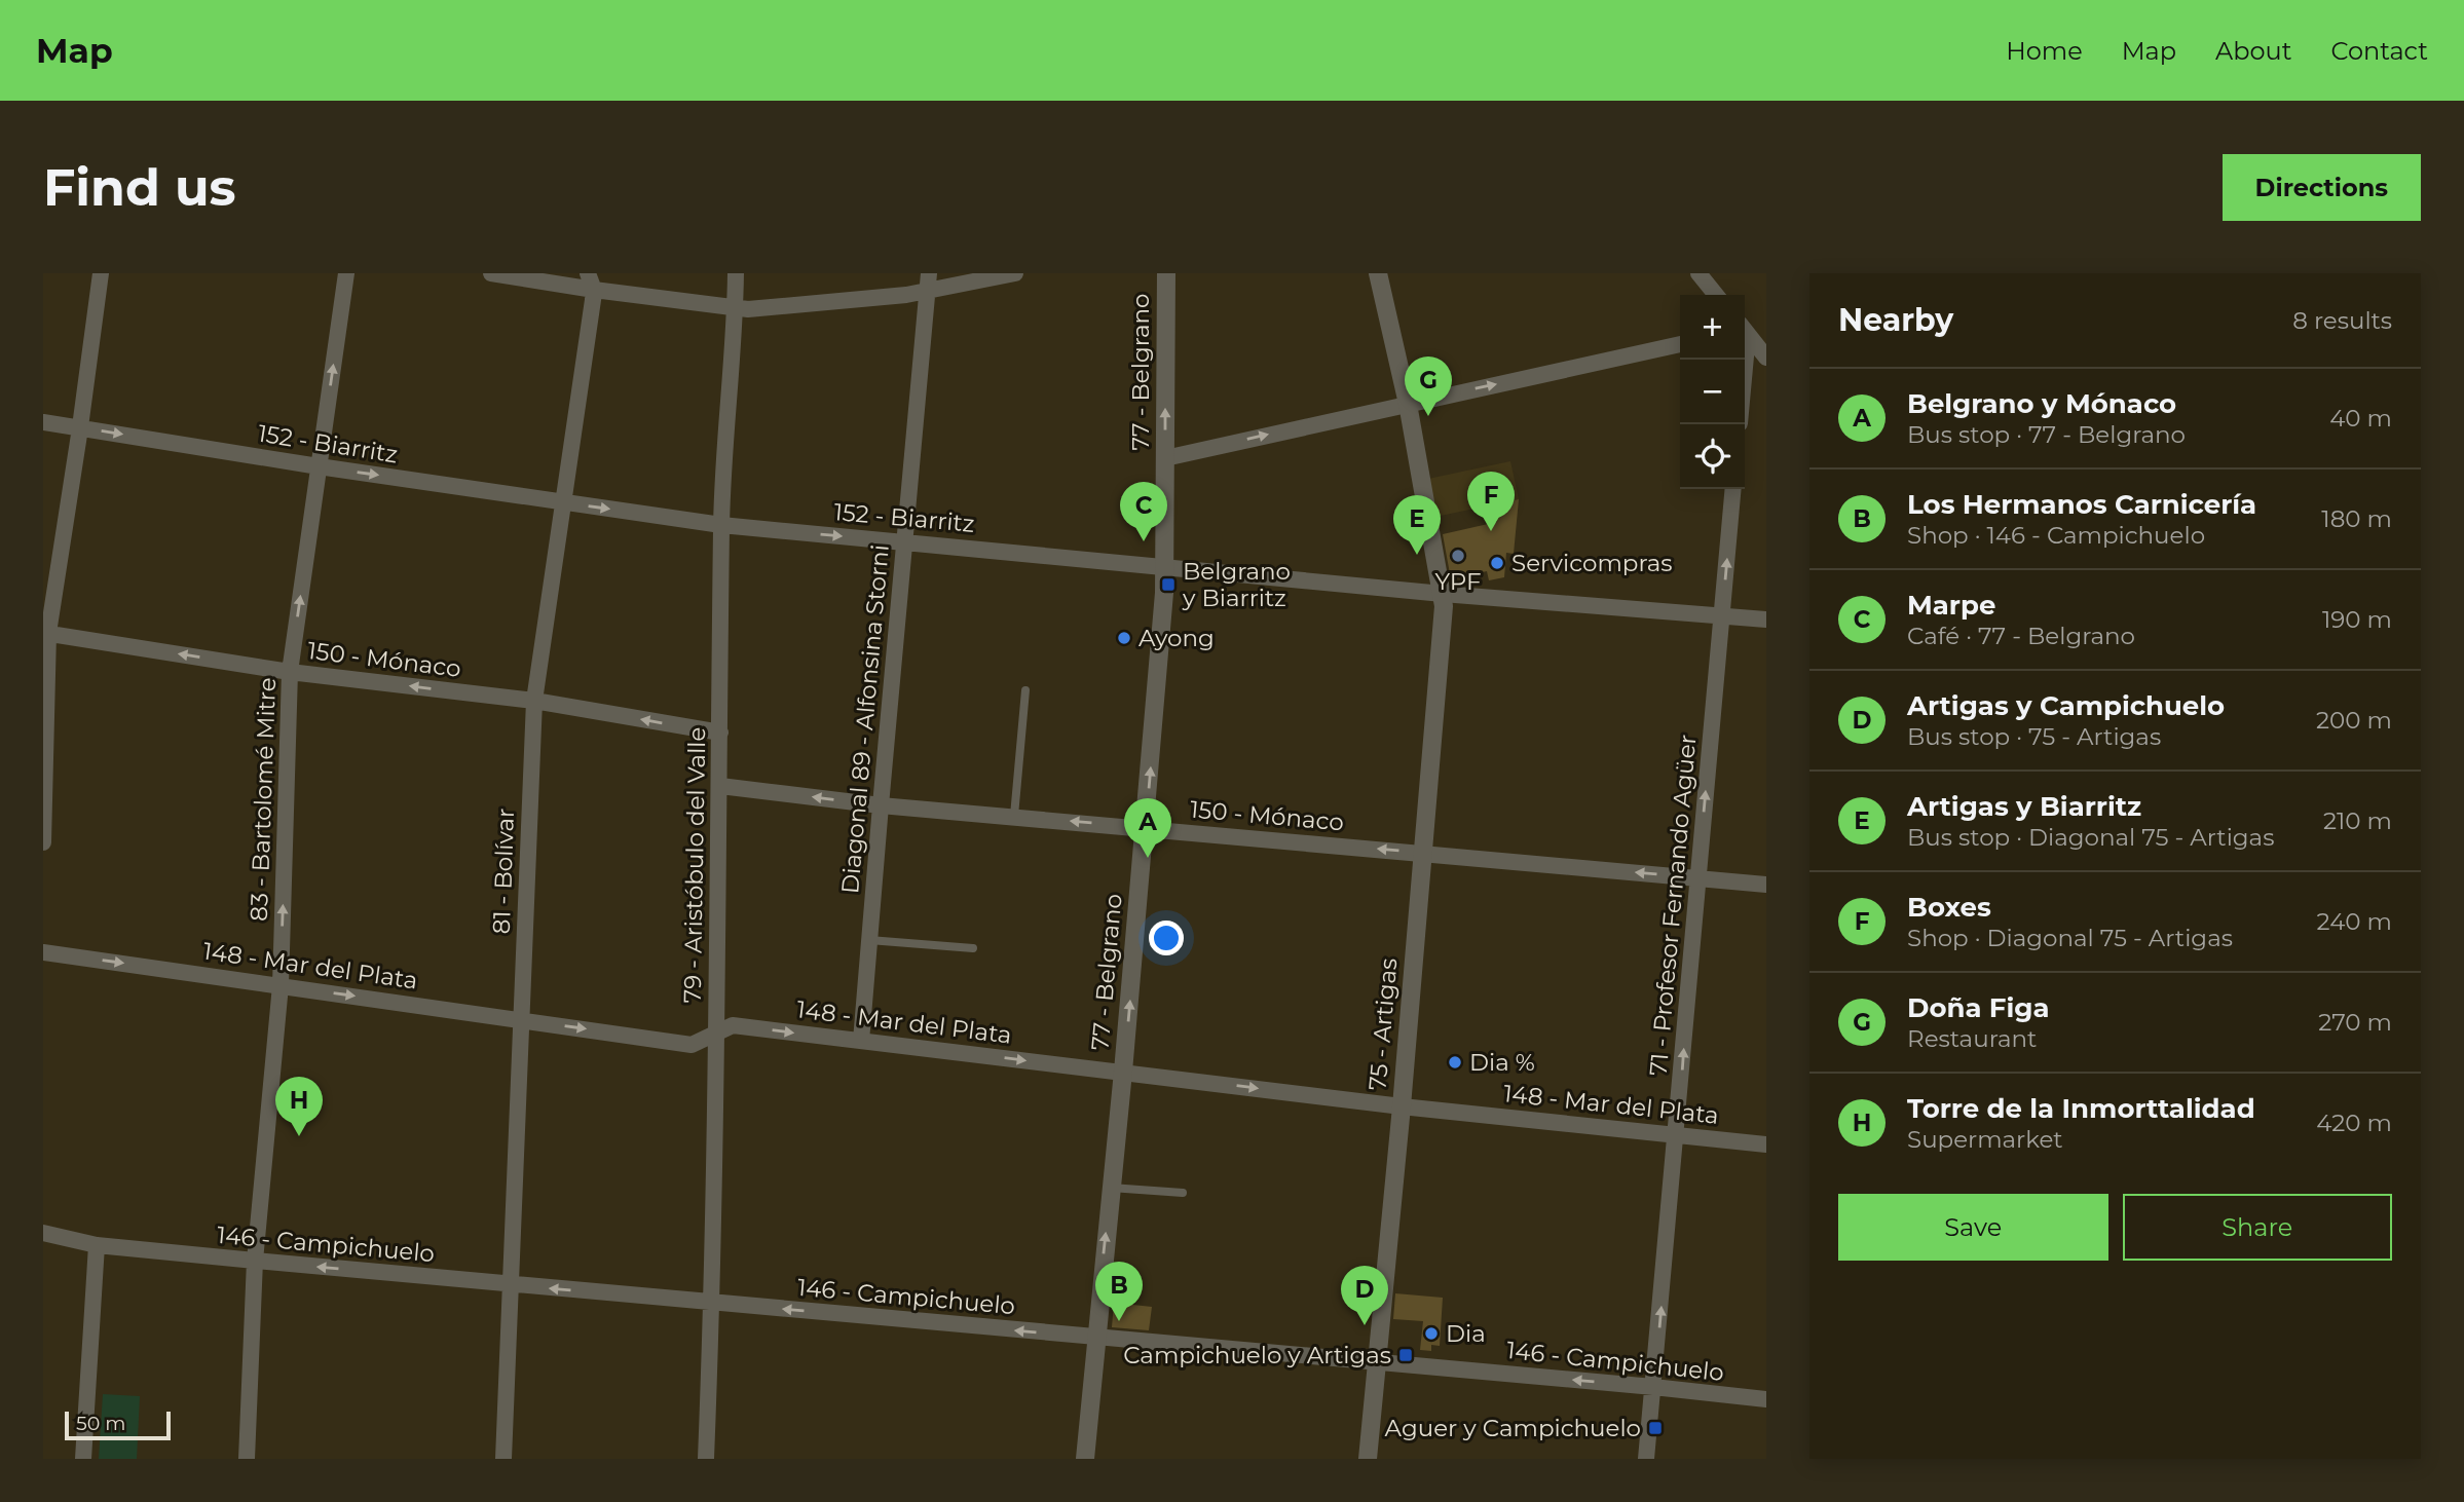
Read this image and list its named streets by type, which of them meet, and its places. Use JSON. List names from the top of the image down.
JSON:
{
  "streets": {
    "street": [
      "77 - Belgrano",
      "152 - Biarritz",
      "150 - Mónaco",
      "Diagonal 89 - Alfonsina Storni",
      "83 - Bartolomé Mitre",
      "79 - Aristóbulo del Valle",
      "81 - Bolívar",
      "71 - Profesor Fernando Agüer",
      "148 - Mar del Plata",
      "75 - Artigas",
      "146 - Campichuelo"
    ]
  },
  "crossings": [
    ["77 - Belgrano", "152 - Biarritz"],
    ["77 - Belgrano", "150 - Mónaco"],
    ["77 - Belgrano", "148 - Mar del Plata"],
    ["77 - Belgrano", "146 - Campichuelo"],
    ["152 - Biarritz", "Diagonal 89 - Alfonsina Storni"],
    ["152 - Biarritz", "83 - Bartolomé Mitre"],
    ["152 - Biarritz", "79 - Aristóbulo del Valle"],
    ["152 - Biarritz", "81 - Bolívar"],
    ["152 - Biarritz", "71 - Profesor Fernando Agüer"],
    ["152 - Biarritz", "75 - Artigas"],
    ["150 - Mónaco", "Diagonal 89 - Alfonsina Storni"],
    ["150 - Mónaco", "83 - Bartolomé Mitre"],
    ["150 - Mónaco", "79 - Aristóbulo del Valle"],
    ["150 - Mónaco", "81 - Bolívar"],
    ["150 - Mónaco", "71 - Profesor Fernando Agüer"],
    ["150 - Mónaco", "75 - Artigas"],
    ["Diagonal 89 - Alfonsina Storni", "148 - Mar del Plata"],
    ["83 - Bartolomé Mitre", "148 - Mar del Plata"],
    ["83 - Bartolomé Mitre", "146 - Campichuelo"],
    ["79 - Aristóbulo del Valle", "148 - Mar del Plata"],
    ["79 - Aristóbulo del Valle", "146 - Campichuelo"],
    ["81 - Bolívar", "148 - Mar del Plata"],
    ["81 - Bolívar", "146 - Campichuelo"],
    ["71 - Profesor Fernando Agüer", "148 - Mar del Plata"],
    ["71 - Profesor Fernando Agüer", "146 - Campichuelo"],
    ["148 - Mar del Plata", "75 - Artigas"],
    ["75 - Artigas", "146 - Campichuelo"]
  ],
  "one_way": [
    "77 - Belgrano",
    "152 - Biarritz",
    "150 - Mónaco",
    "83 - Bartolomé Mitre",
    "71 - Profesor Fernando Agüer",
    "148 - Mar del Plata",
    "146 - Campichuelo"
  ],
  "places": {
    "other": [
      "YPF",
      "Servicompras",
      "Ayong",
      "Dia %",
      "Dia"
    ],
    "transit": ["Belgrano y Biarritz", "Campichuelo y Artigas", "Aguer y Campichuelo"]
  },
  "scale_bar": "50 m",
  "page": {
    "header": "Map",
    "nav": [
      "Home",
      "Map",
      "About",
      "Contact"
    ],
    "buttons": [
      "Directions",
      ["Save", "Share"]
    ],
    "title": "Find us",
    "heading": ["Nearby", "8 results"],
    "map_buttons": ["+", "−"],
    "pins": [
      "G",
      "F",
      "C",
      "E",
      "A",
      "H",
      "B",
      "D"
    ],
    "list": [
      {
        "mark": "A",
        "name": "Belgrano y Mónaco",
        "note": "Bus stop · 77 - Belgrano",
        "value": "40 m"
      },
      {
        "mark": "B",
        "name": "Los Hermanos Carnicería",
        "note": "Shop · 146 - Campichuelo",
        "value": "180 m"
      },
      {
        "mark": "C",
        "name": "Marpe",
        "note": "Café · 77 - Belgrano",
        "value": "190 m"
      },
      {
        "mark": "D",
        "name": "Artigas y Campichuelo",
        "note": "Bus stop · 75 - Artigas",
        "value": "200 m"
      },
      {
        "mark": "E",
        "name": "Artigas y Biarritz",
        "note": "Bus stop · Diagonal 75 - Artigas",
        "value": "210 m"
      },
      {
        "mark": "F",
        "name": "Boxes",
        "note": "Shop · Diagonal 75 - Artigas",
        "value": "240 m"
      },
      {
        "mark": "G",
        "name": "Doña Figa",
        "note": "Restaurant",
        "value": "270 m"
      },
      {
        "mark": "H",
        "name": "Torre de la Inmorttalidad",
        "note": "Supermarket",
        "value": "420 m"
      }
    ],
    "scale": "50 m"
  }
}
